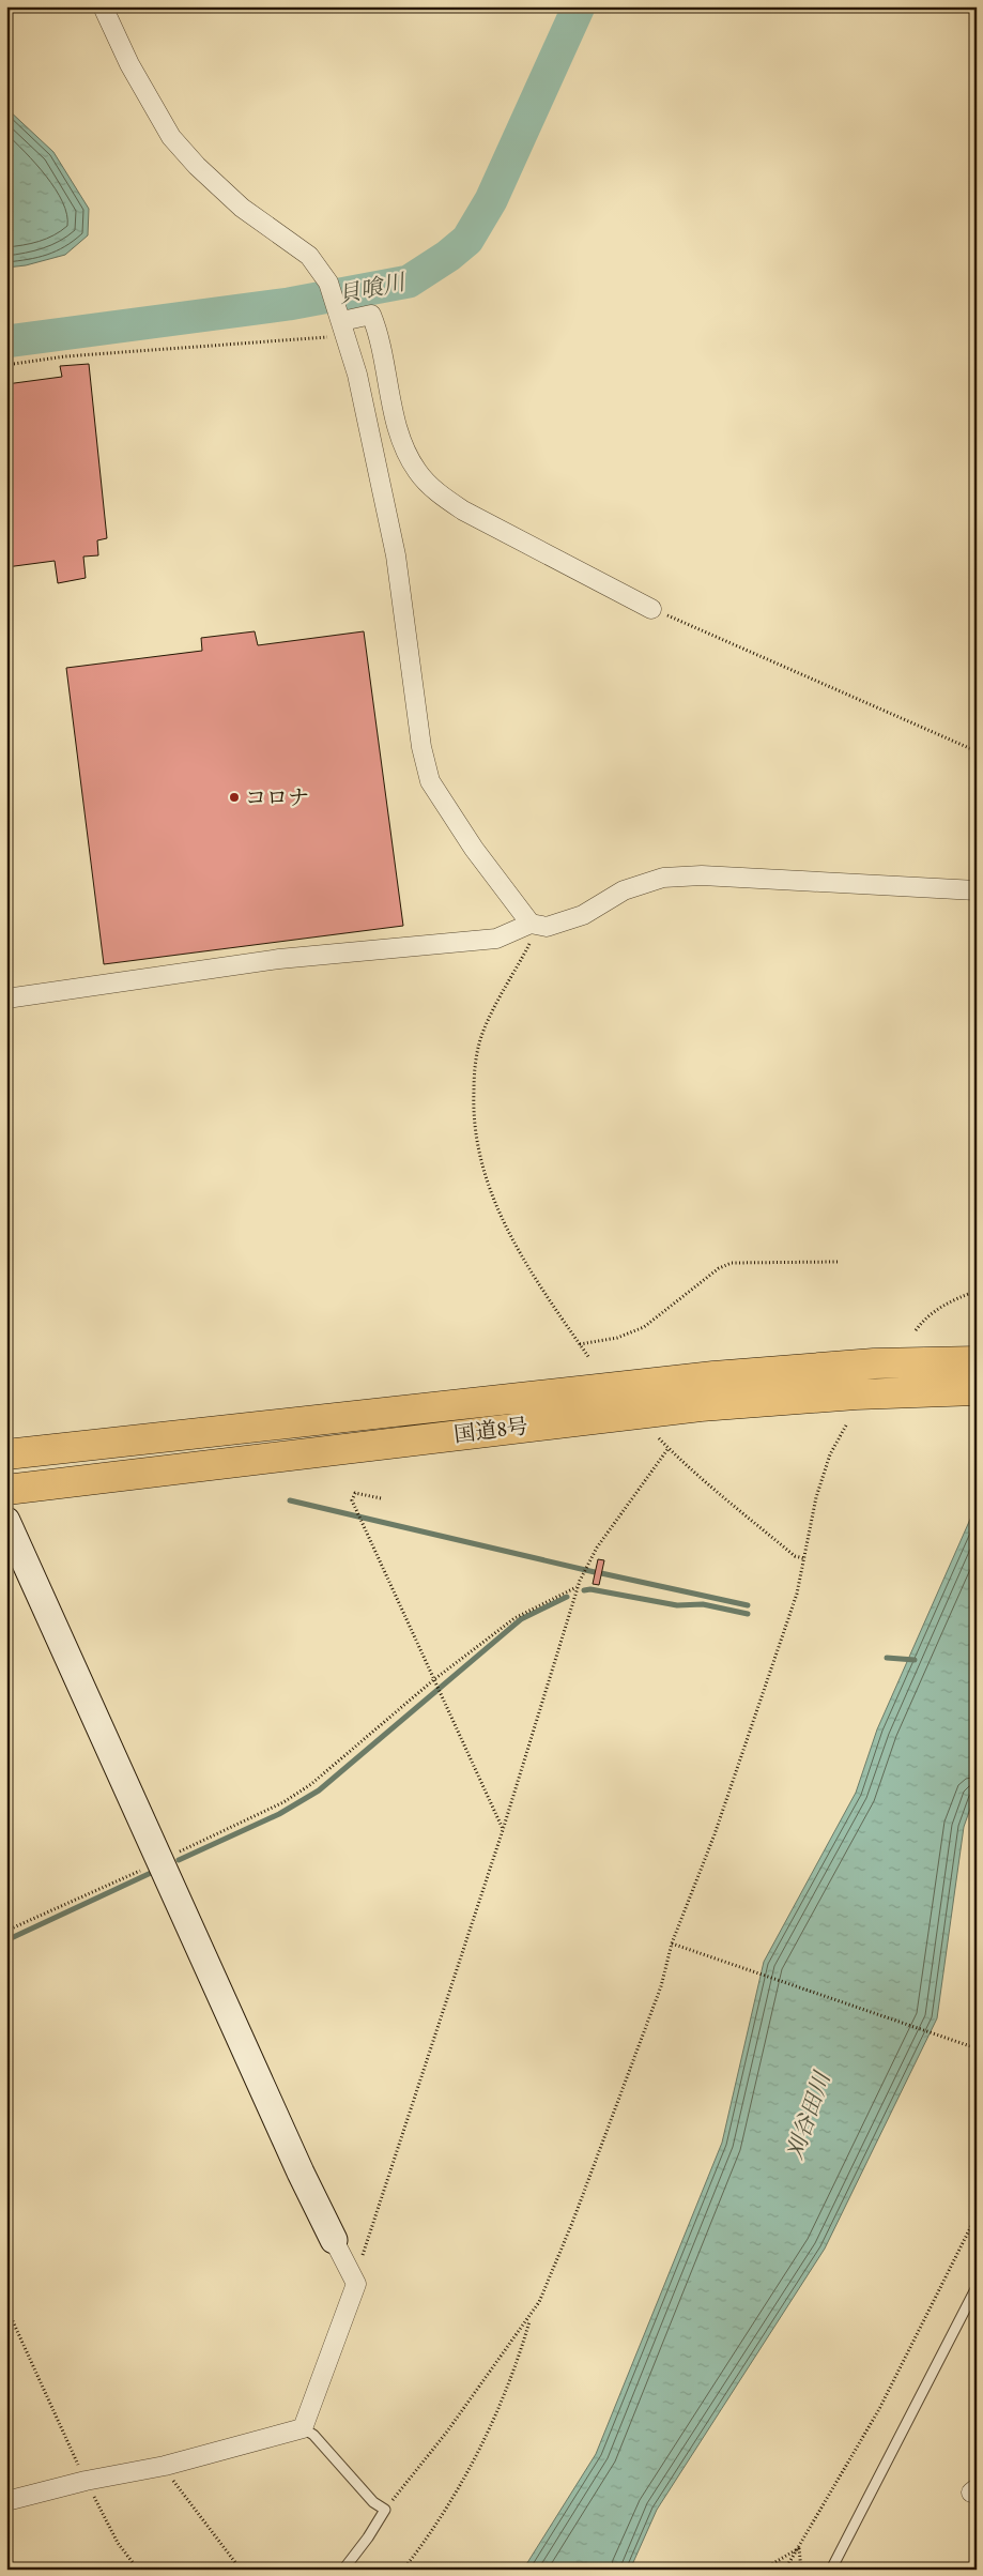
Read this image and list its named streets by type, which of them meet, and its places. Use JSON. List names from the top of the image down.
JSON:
{
  "streets": {
    "highway": ["国道8号"]
  },
  "water": ["貝喰川", "刈谷田川"],
  "places": ["コロナ"]
}
